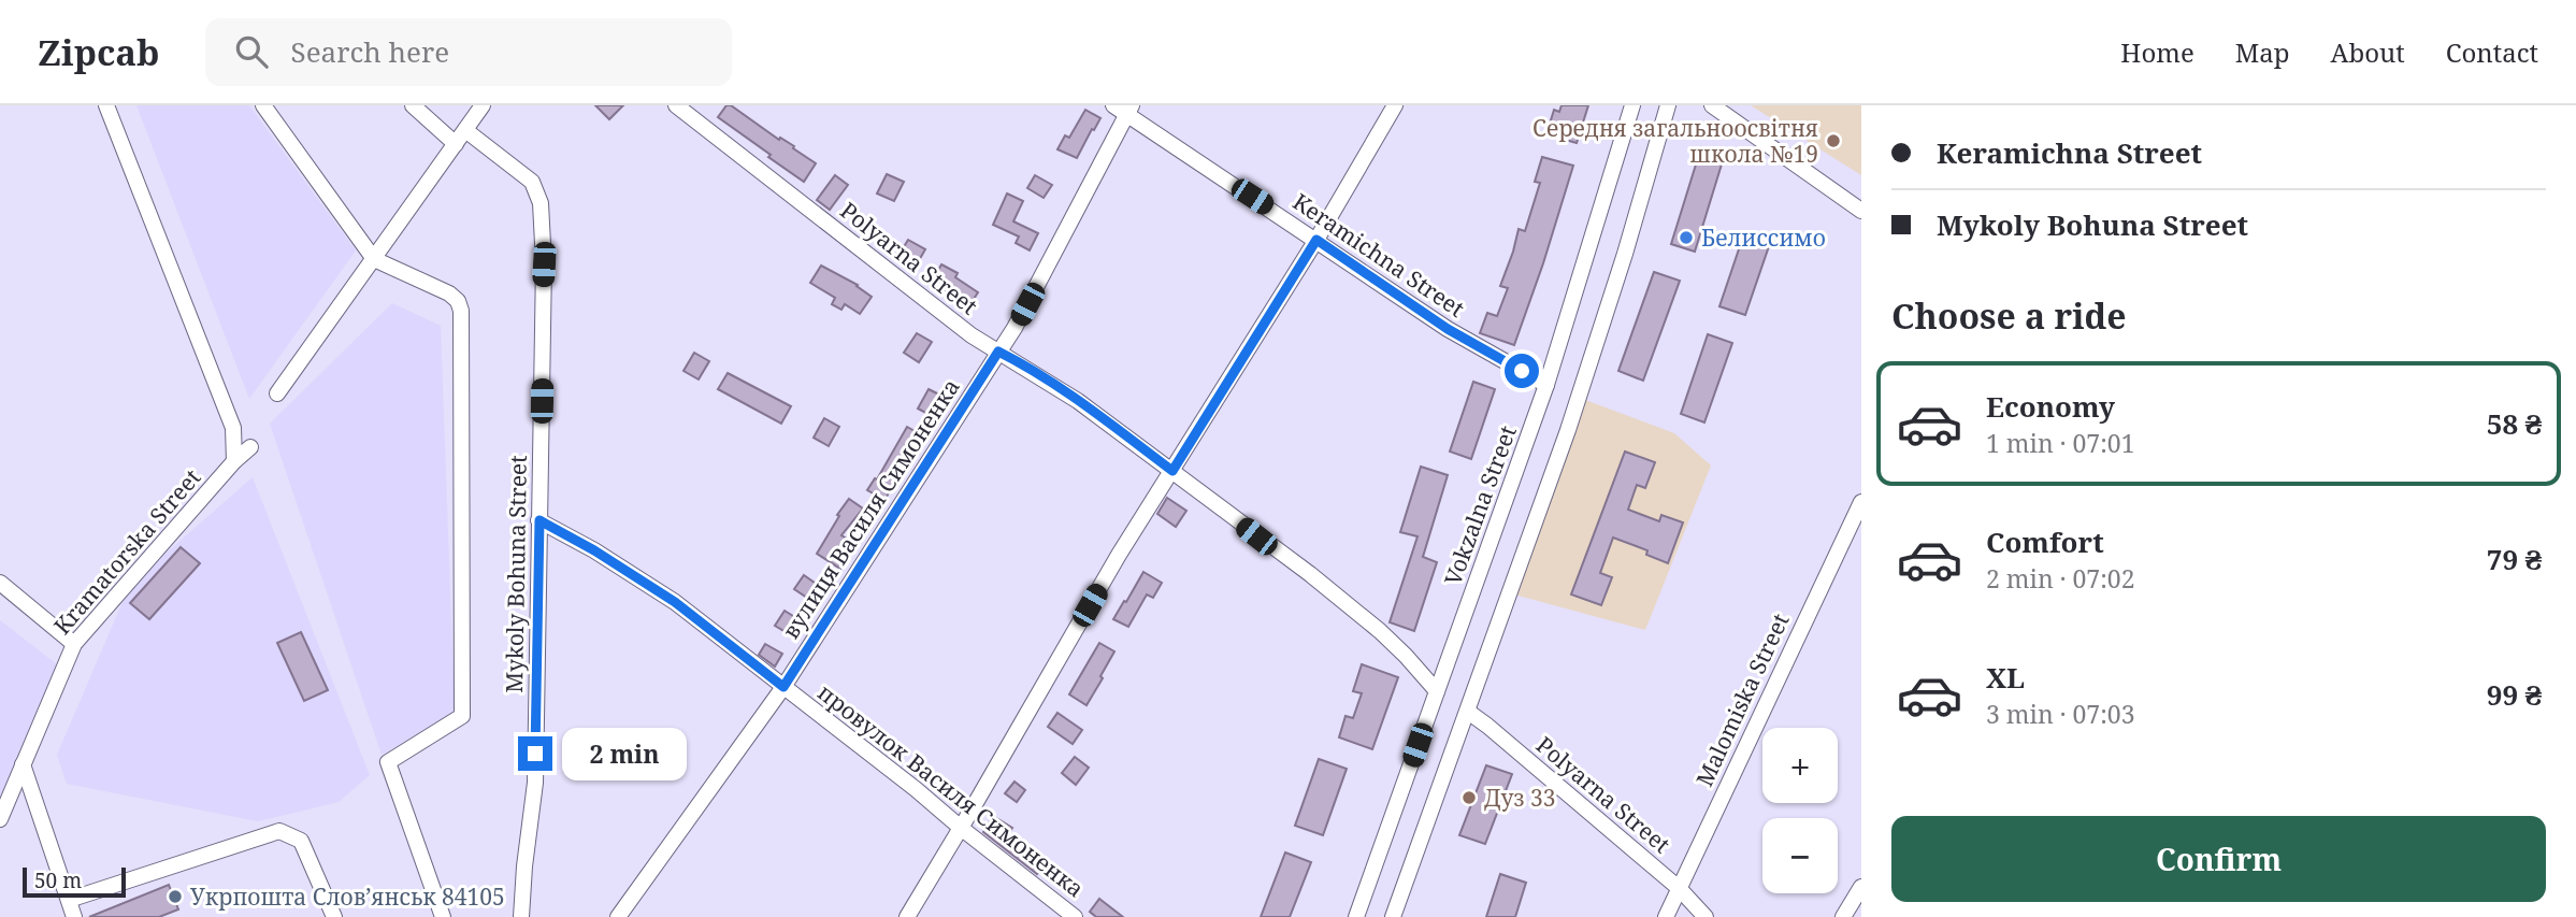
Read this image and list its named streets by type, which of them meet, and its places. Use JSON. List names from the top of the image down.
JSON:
{
  "streets": {
    "street": [
      "Keramichna Street",
      "Polyarna Street",
      "Vokzalna Street",
      "вулиця Василя Симоненка",
      "Kramatorska Street",
      "Mykoly Bohuna Street",
      "Malomiska Street",
      "провулок Василя Симоненка"
    ]
  },
  "crossings": [
    ["Keramichna Street", "Vokzalna Street"],
    ["Keramichna Street", "вулиця Василя Симоненка"],
    ["Polyarna Street", "Vokzalna Street"],
    ["Polyarna Street", "вулиця Василя Симоненка"],
    ["Polyarna Street", "Malomiska Street"],
    ["вулиця Василя Симоненка", "провулок Василя Симоненка"],
    ["Mykoly Bohuna Street", "провулок Василя Симоненка"]
  ],
  "places": [
    "Середня загальноосвітня школа №19",
    "Белиссимо",
    "Дуз 33",
    "Укрпошта Слов’янськ 84105"
  ],
  "scale_bar": "50 m",
  "page": {
    "header": "Zipcab",
    "search": "Search here",
    "nav": [
      "Home",
      "Map",
      "About",
      "Contact"
    ],
    "banner": ["Keramichna Street", "Mykoly Bohuna Street"],
    "heading": "Choose a ride",
    "list": [
      {
        "name": "Economy",
        "note": "1 min · 07:01",
        "value": "58 ₴"
      },
      {
        "name": "Comfort",
        "note": "2 min · 07:02",
        "value": "79 ₴"
      },
      {
        "name": "XL",
        "note": "3 min · 07:03",
        "value": "99 ₴"
      }
    ],
    "map_buttons": ["+", "−"],
    "bubble": "2 min",
    "buttons": "Confirm",
    "scale": "50 m"
  }
}
